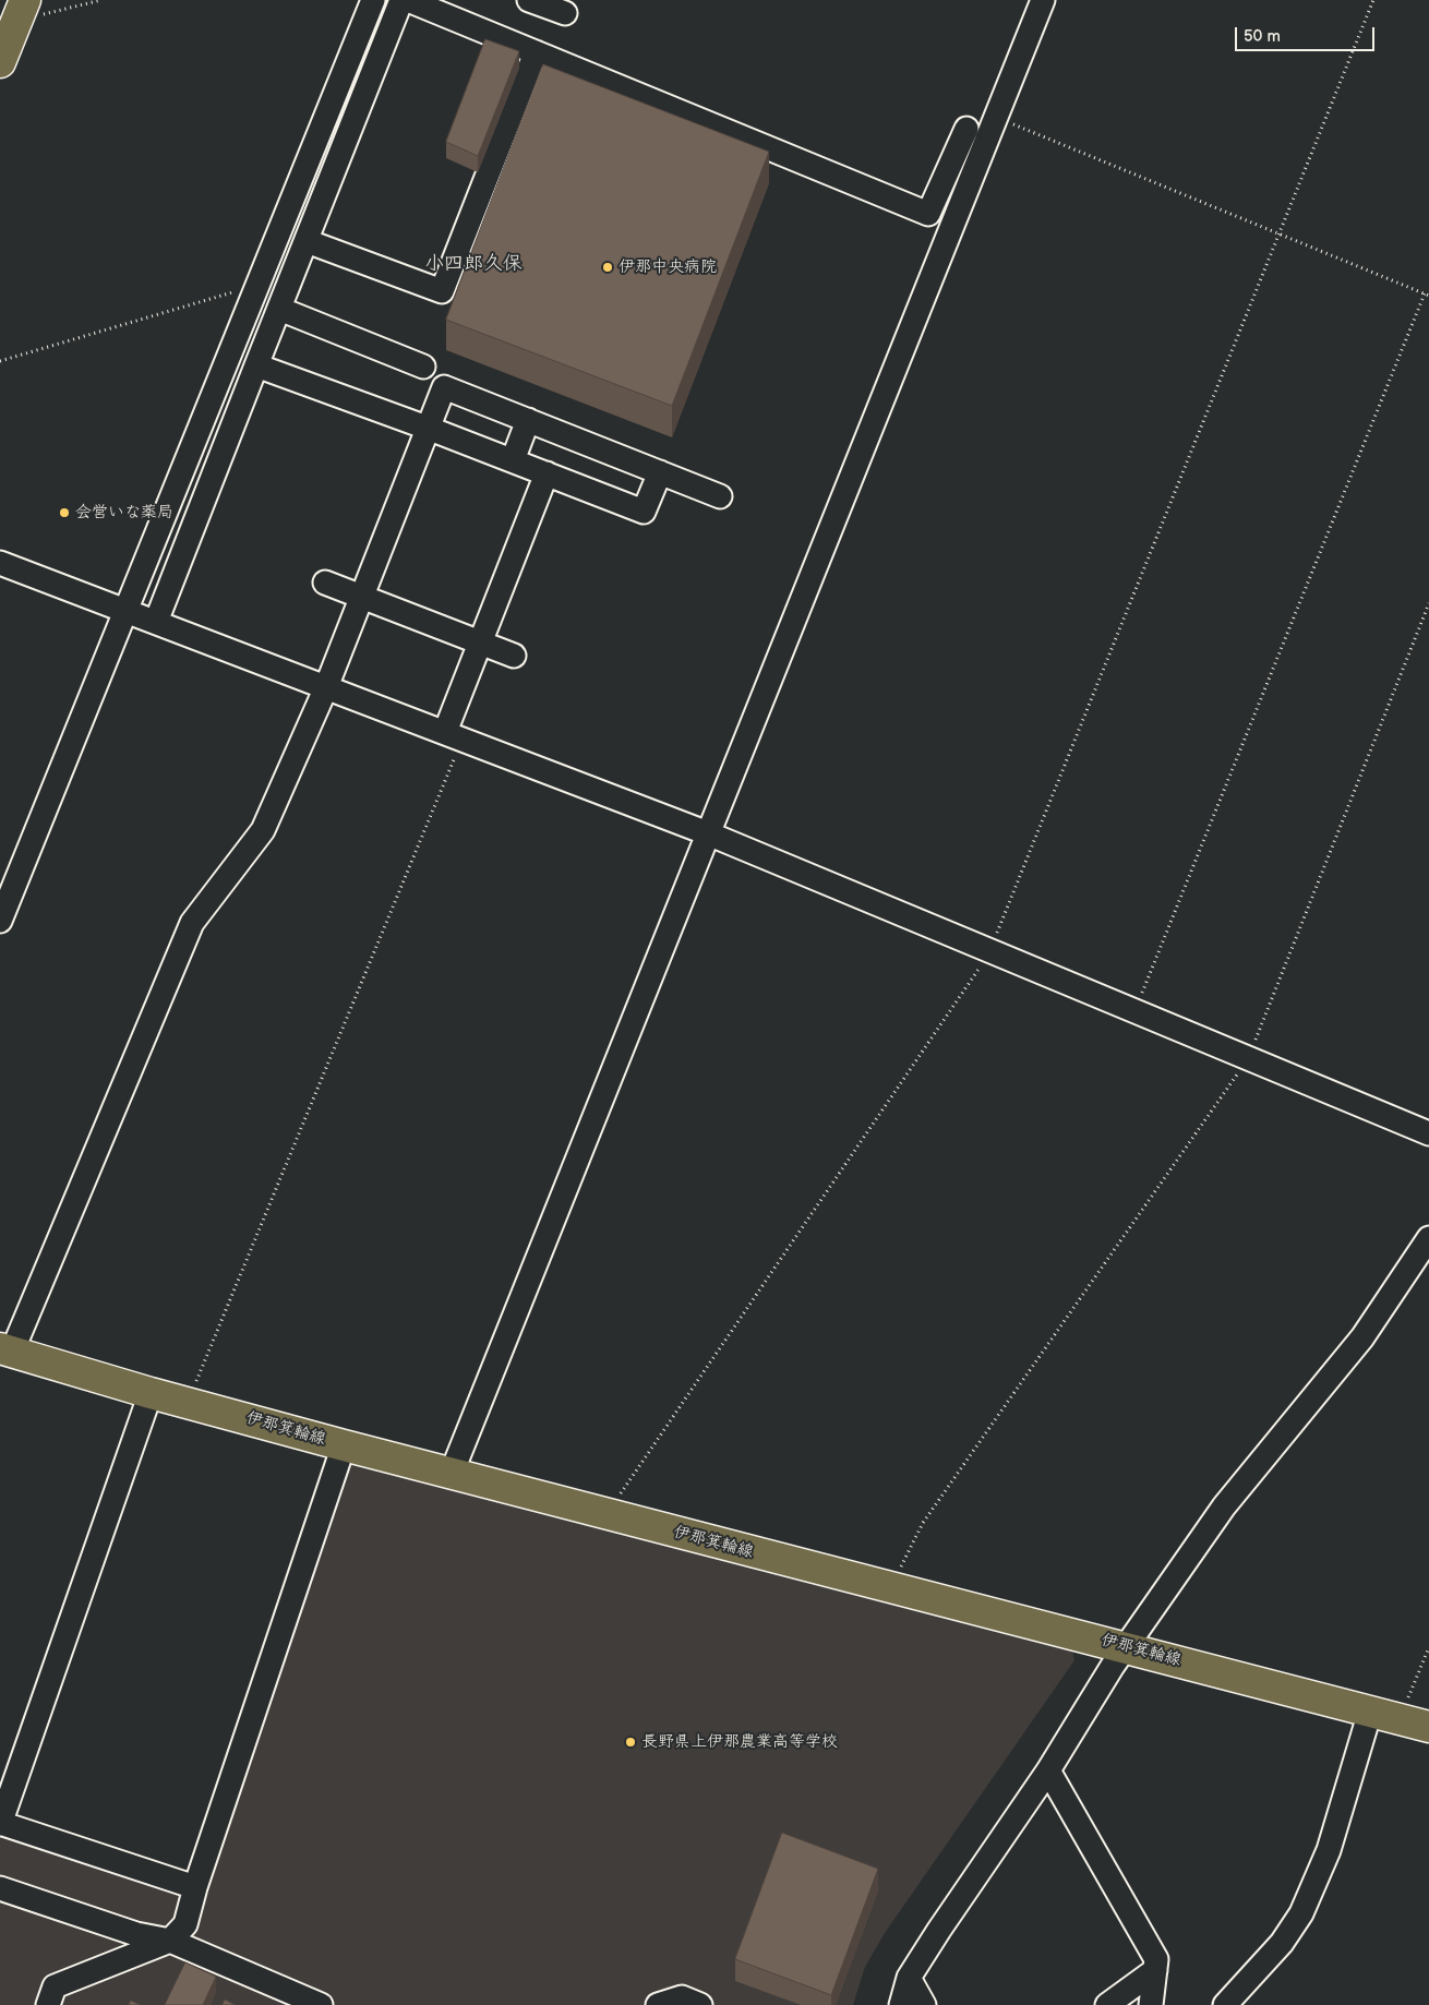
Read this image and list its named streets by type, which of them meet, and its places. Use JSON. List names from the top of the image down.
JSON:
{
  "streets": {
    "main road": ["伊那箕輪線"]
  },
  "districts": ["小四郎久保"],
  "places": ["伊那中央病院", "会営いな薬局", "長野県上伊那農業高等学校"],
  "scale_bar": "50 m"
}
